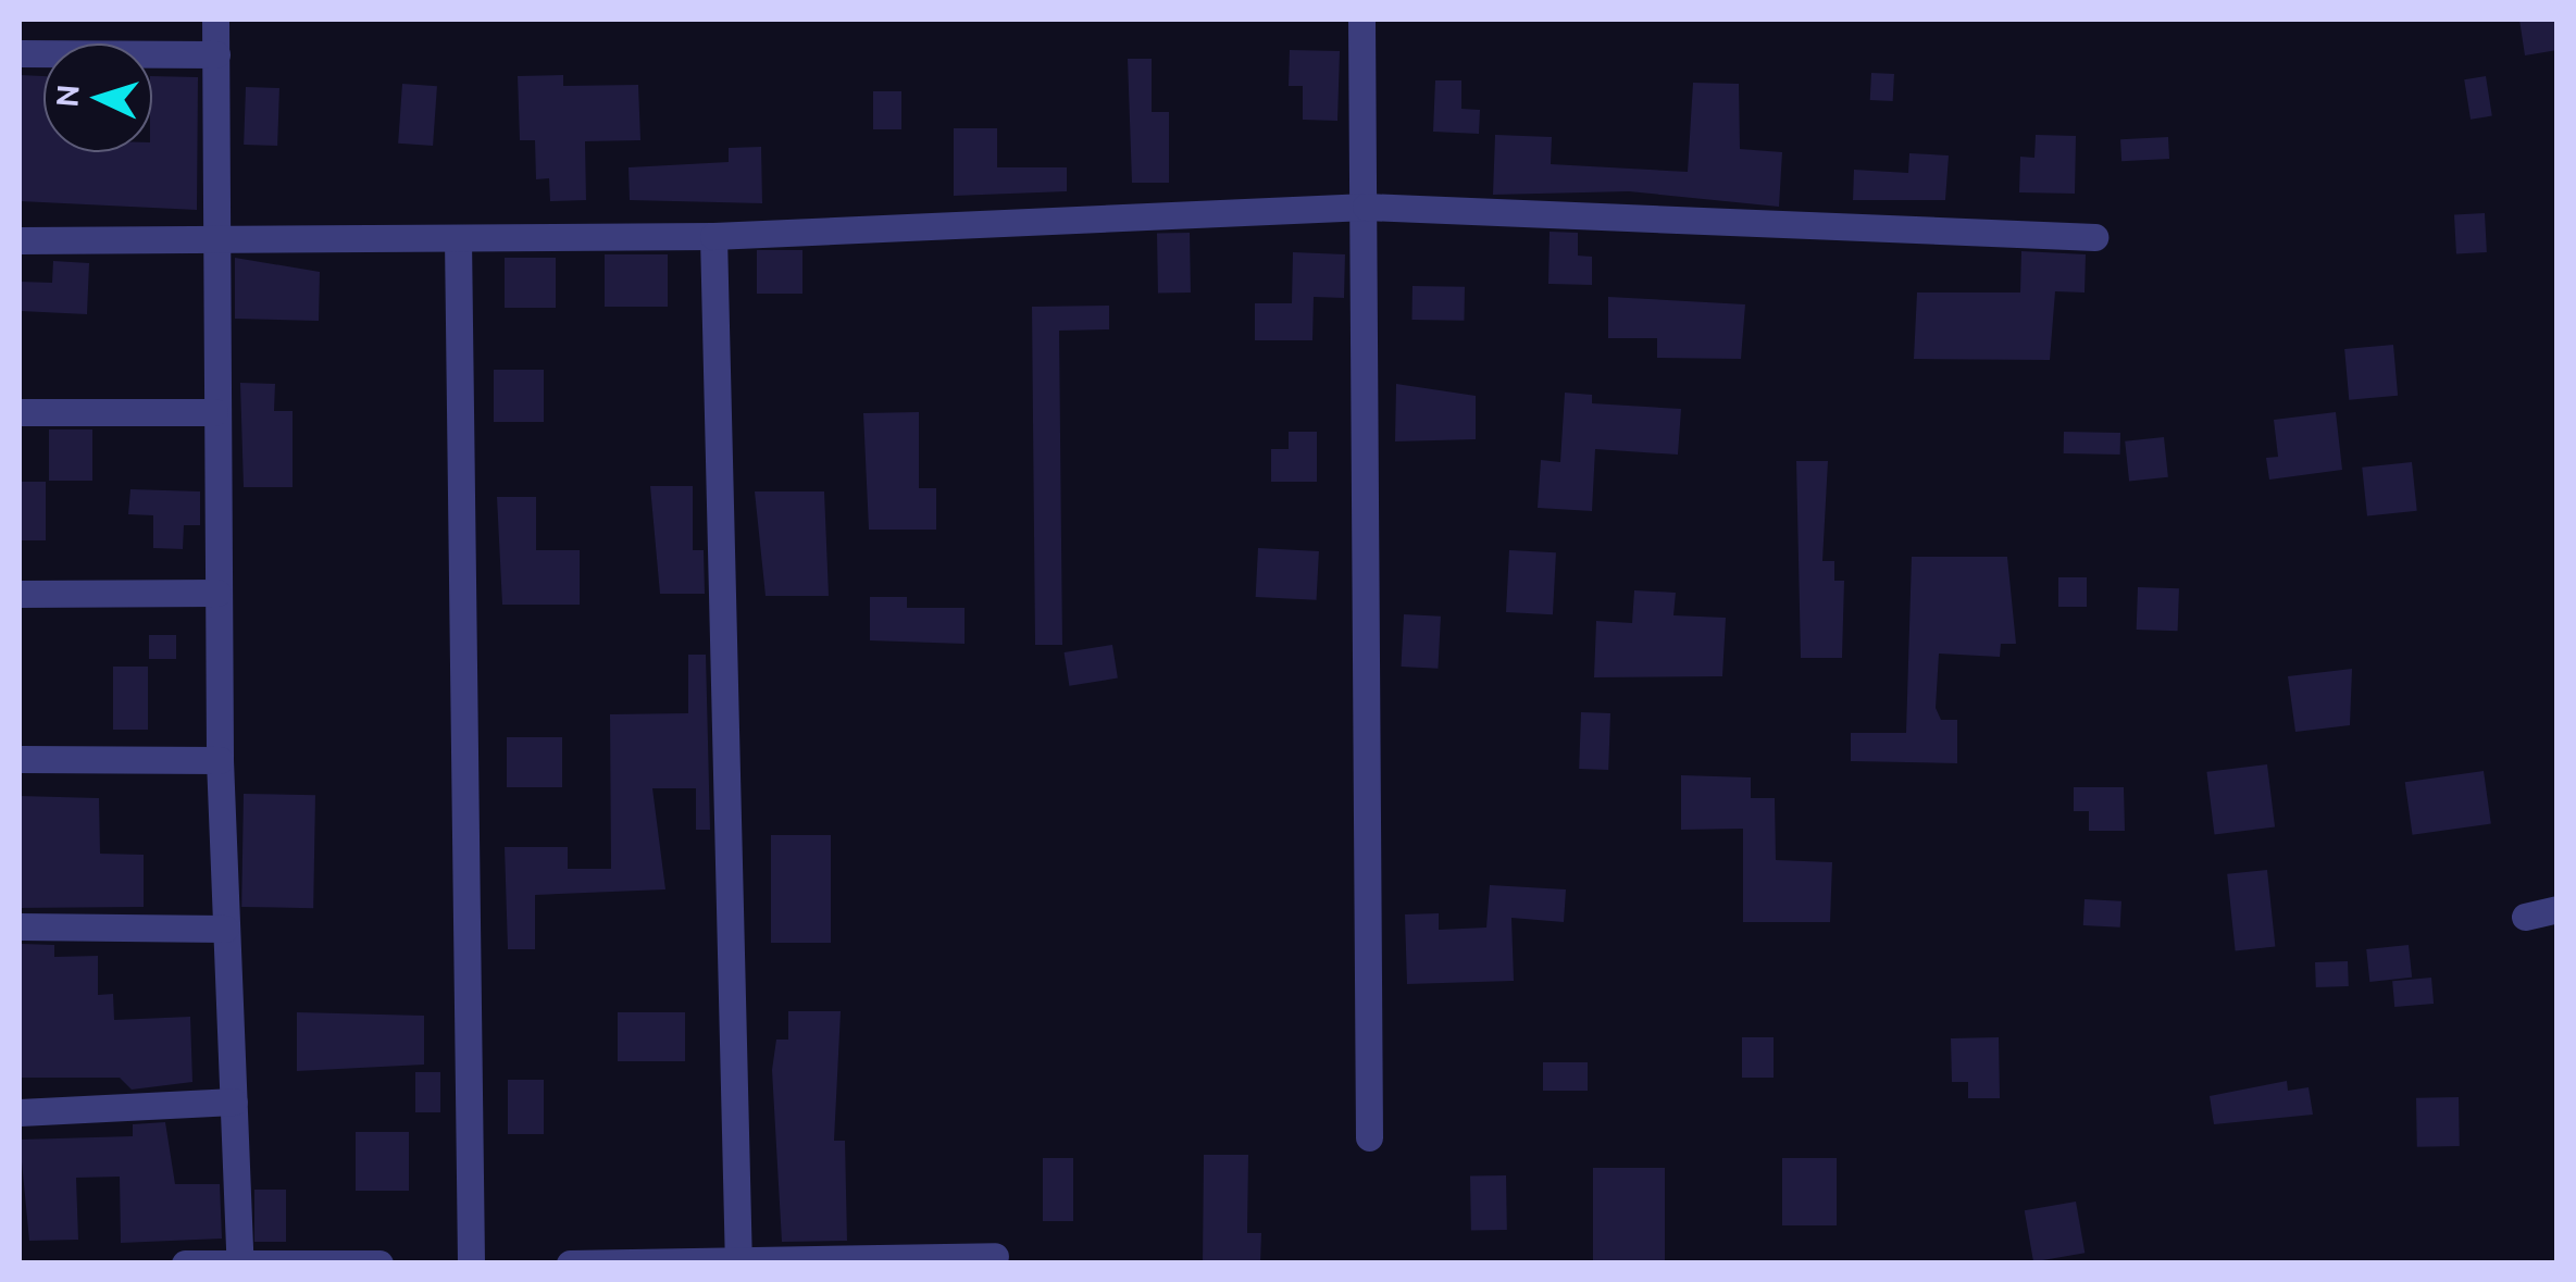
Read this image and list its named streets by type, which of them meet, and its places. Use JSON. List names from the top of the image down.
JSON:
{
  "north": "left"
}
